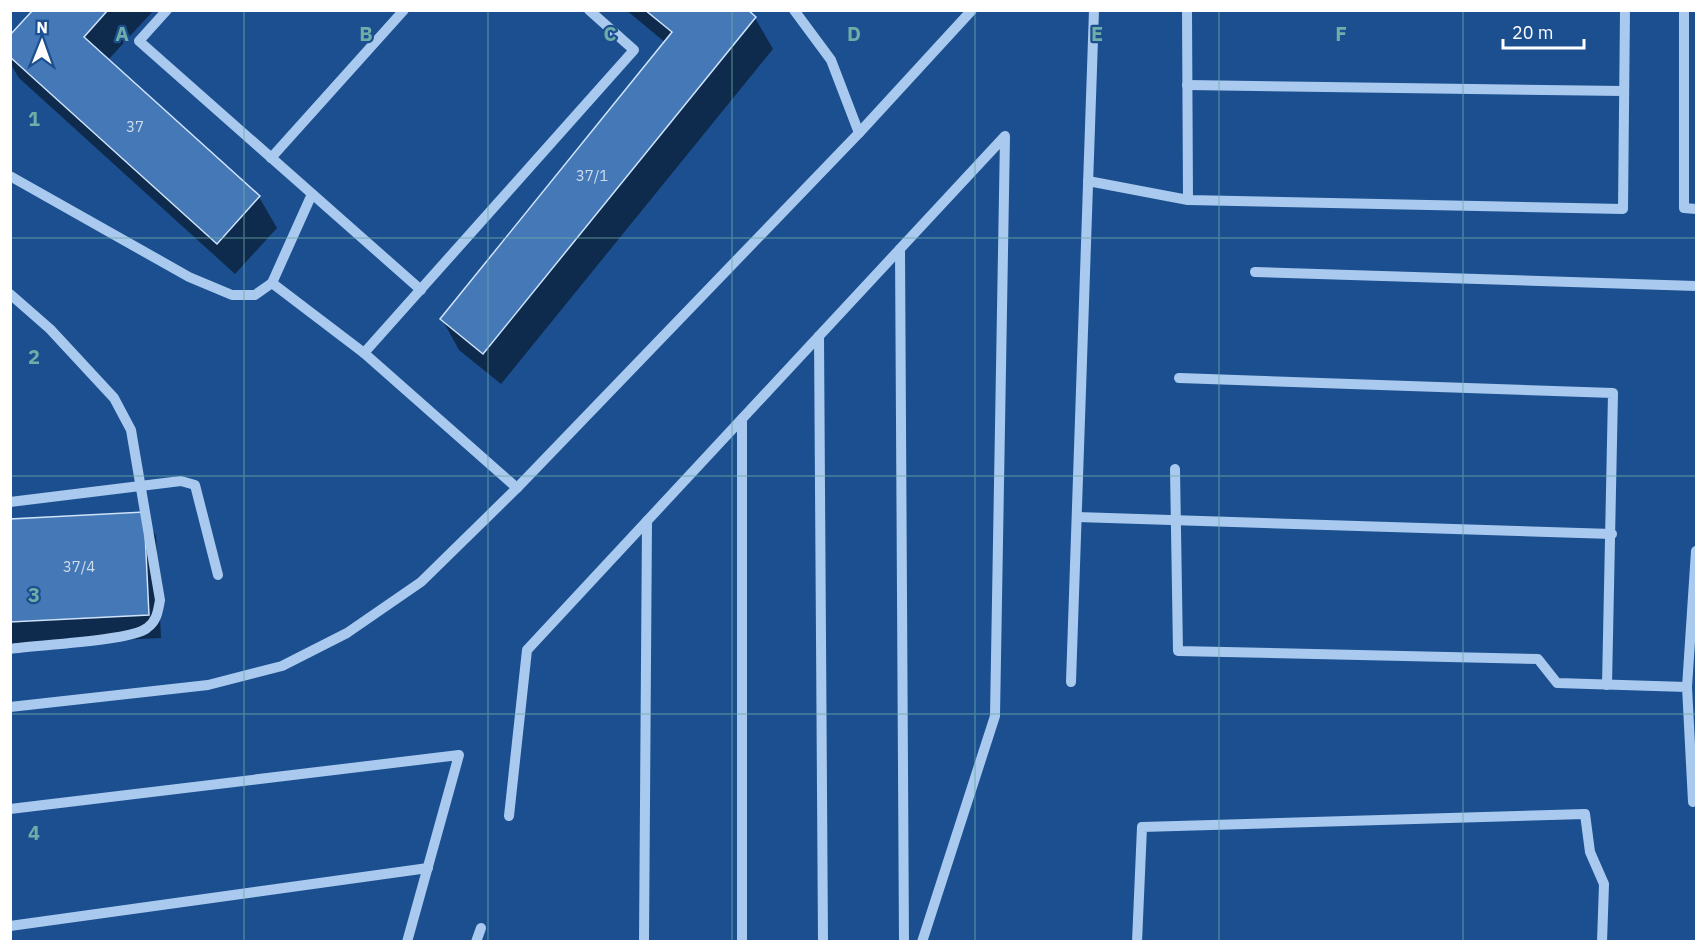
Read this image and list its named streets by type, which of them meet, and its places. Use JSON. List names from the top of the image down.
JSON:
{
  "house_numbers": ["37", "37/1", "37/4"],
  "scale_bar": "20 m",
  "north": "top",
  "grid": {
    "columns": [
      "A",
      "B",
      "C",
      "D",
      "E",
      "F"
    ],
    "rows": [
      "1",
      "2",
      "3",
      "4"
    ]
  }
}
